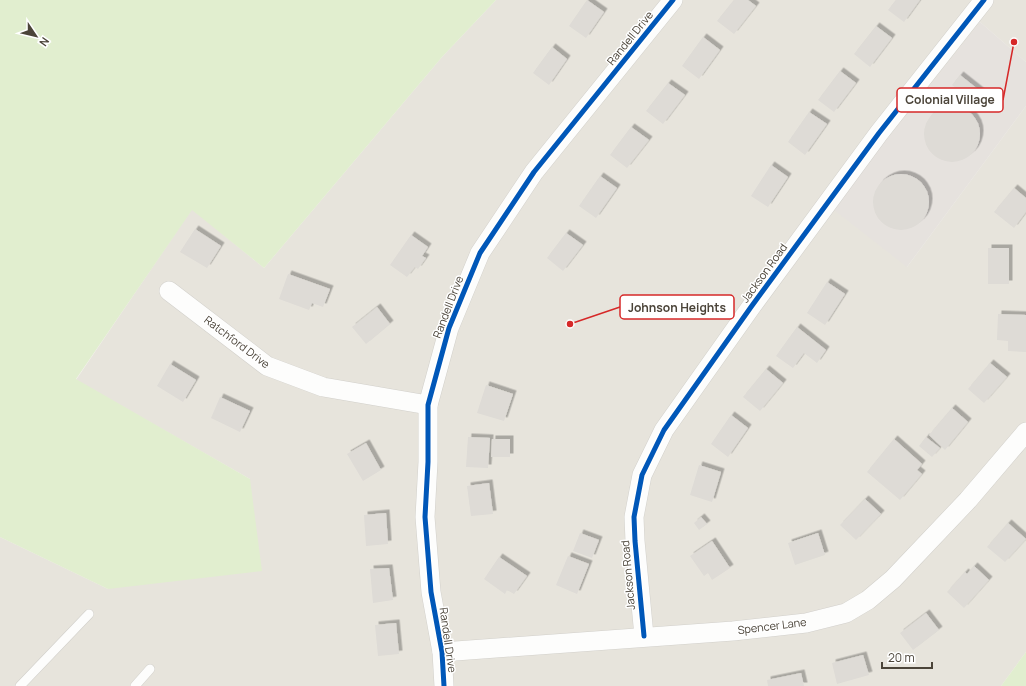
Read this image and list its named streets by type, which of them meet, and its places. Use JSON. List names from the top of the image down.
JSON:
{
  "streets": {
    "street": [
      "Randell Drive",
      "Jackson Road",
      "Ratchford Drive",
      "Spencer Lane"
    ]
  },
  "crossings": [
    ["Randell Drive", "Ratchford Drive"],
    ["Randell Drive", "Spencer Lane"],
    ["Jackson Road", "Spencer Lane"]
  ],
  "places": ["Colonial Village", "Johnson Heights"],
  "scale_bar": "20 m",
  "north": "bottom right"
}
